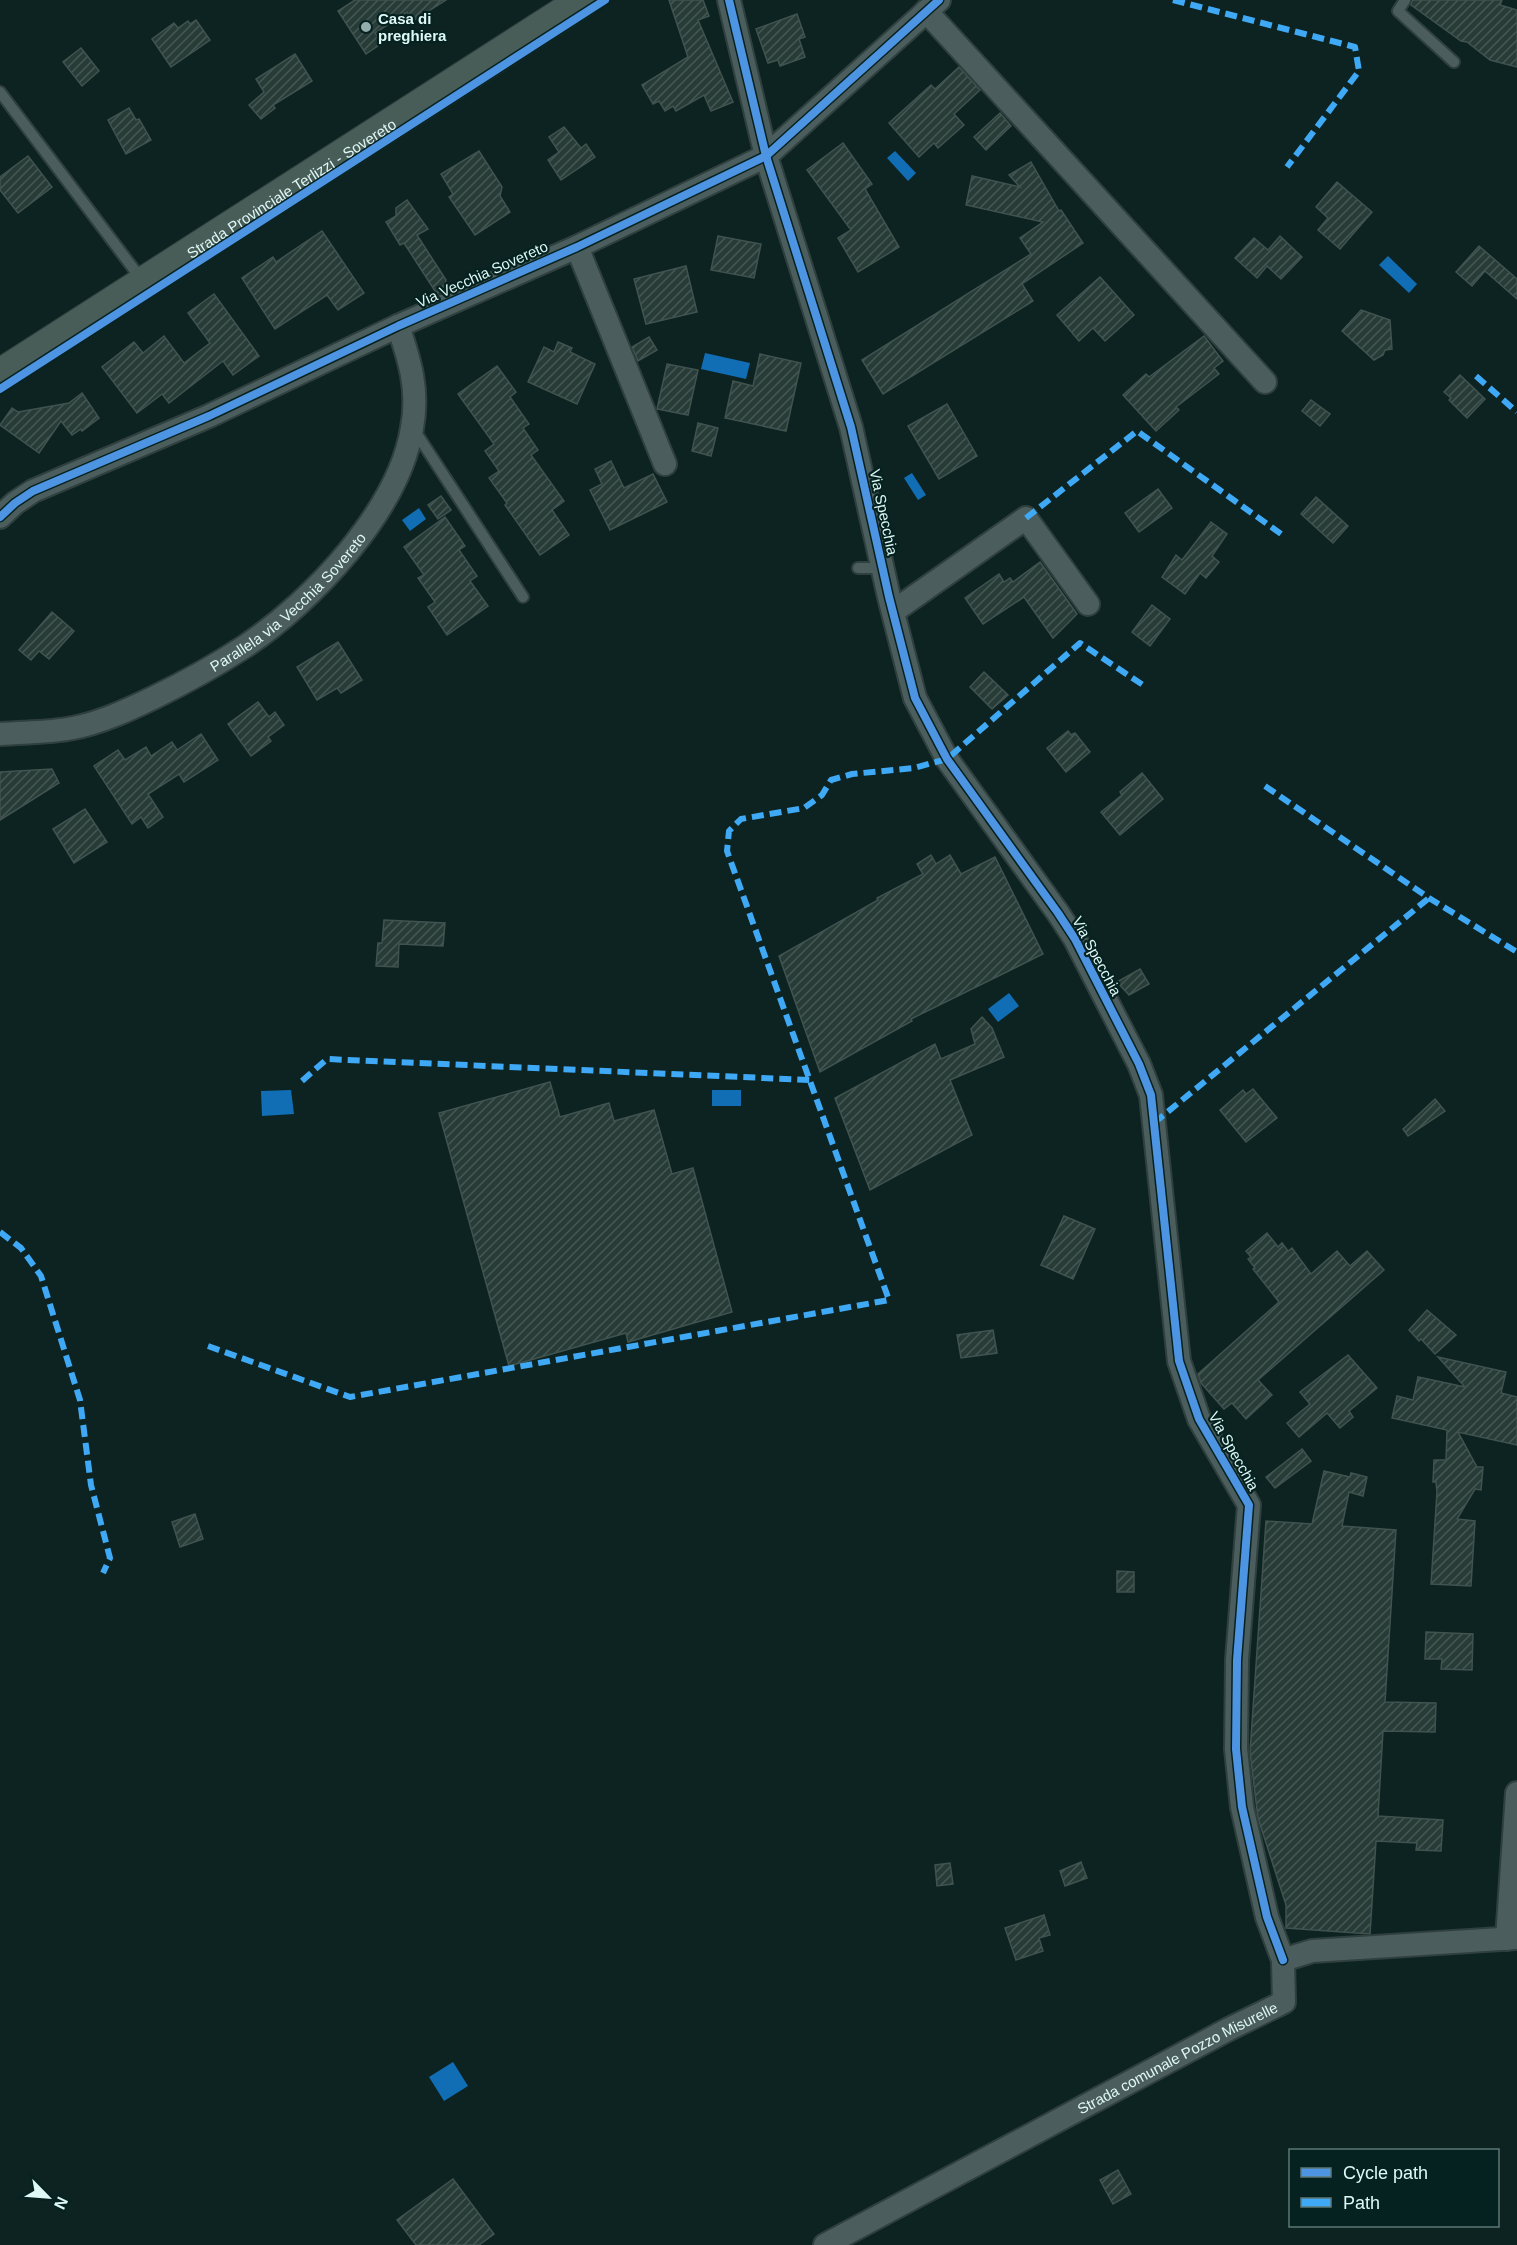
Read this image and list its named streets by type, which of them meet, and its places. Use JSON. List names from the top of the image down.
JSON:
{
  "streets": {
    "main road": ["Strada Provinciale Terlizzi - Sovereto"],
    "street": [
      "Via Vecchia Sovereto",
      "Via Specchia",
      "Parallela via Vecchia Sovereto",
      "Strada comunale Pozzo Misurelle"
    ]
  },
  "crossings": [
    ["Via Vecchia Sovereto", "Via Specchia"],
    ["Via Vecchia Sovereto", "Parallela via Vecchia Sovereto"],
    ["Via Specchia", "Strada comunale Pozzo Misurelle"]
  ],
  "places": ["Casa di preghiera"],
  "legend": ["Cycle path", "Path"],
  "north": "bottom right"
}
